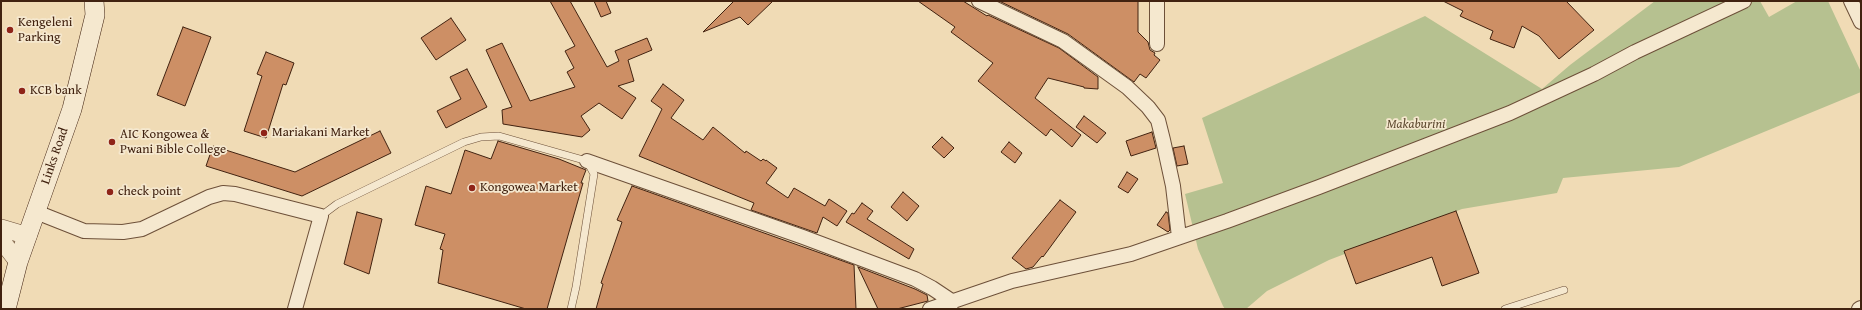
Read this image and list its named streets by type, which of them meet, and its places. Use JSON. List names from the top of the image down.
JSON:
{
  "streets": {
    "main road": ["Links Road"]
  },
  "parks": ["Makaburini"],
  "places": [
    "Kengeleni Parking",
    "KCB bank",
    "Mariakani Market",
    "AIC Kongowea & Pwani Bible College",
    "Kongowea Market",
    "check point"
  ]
}
